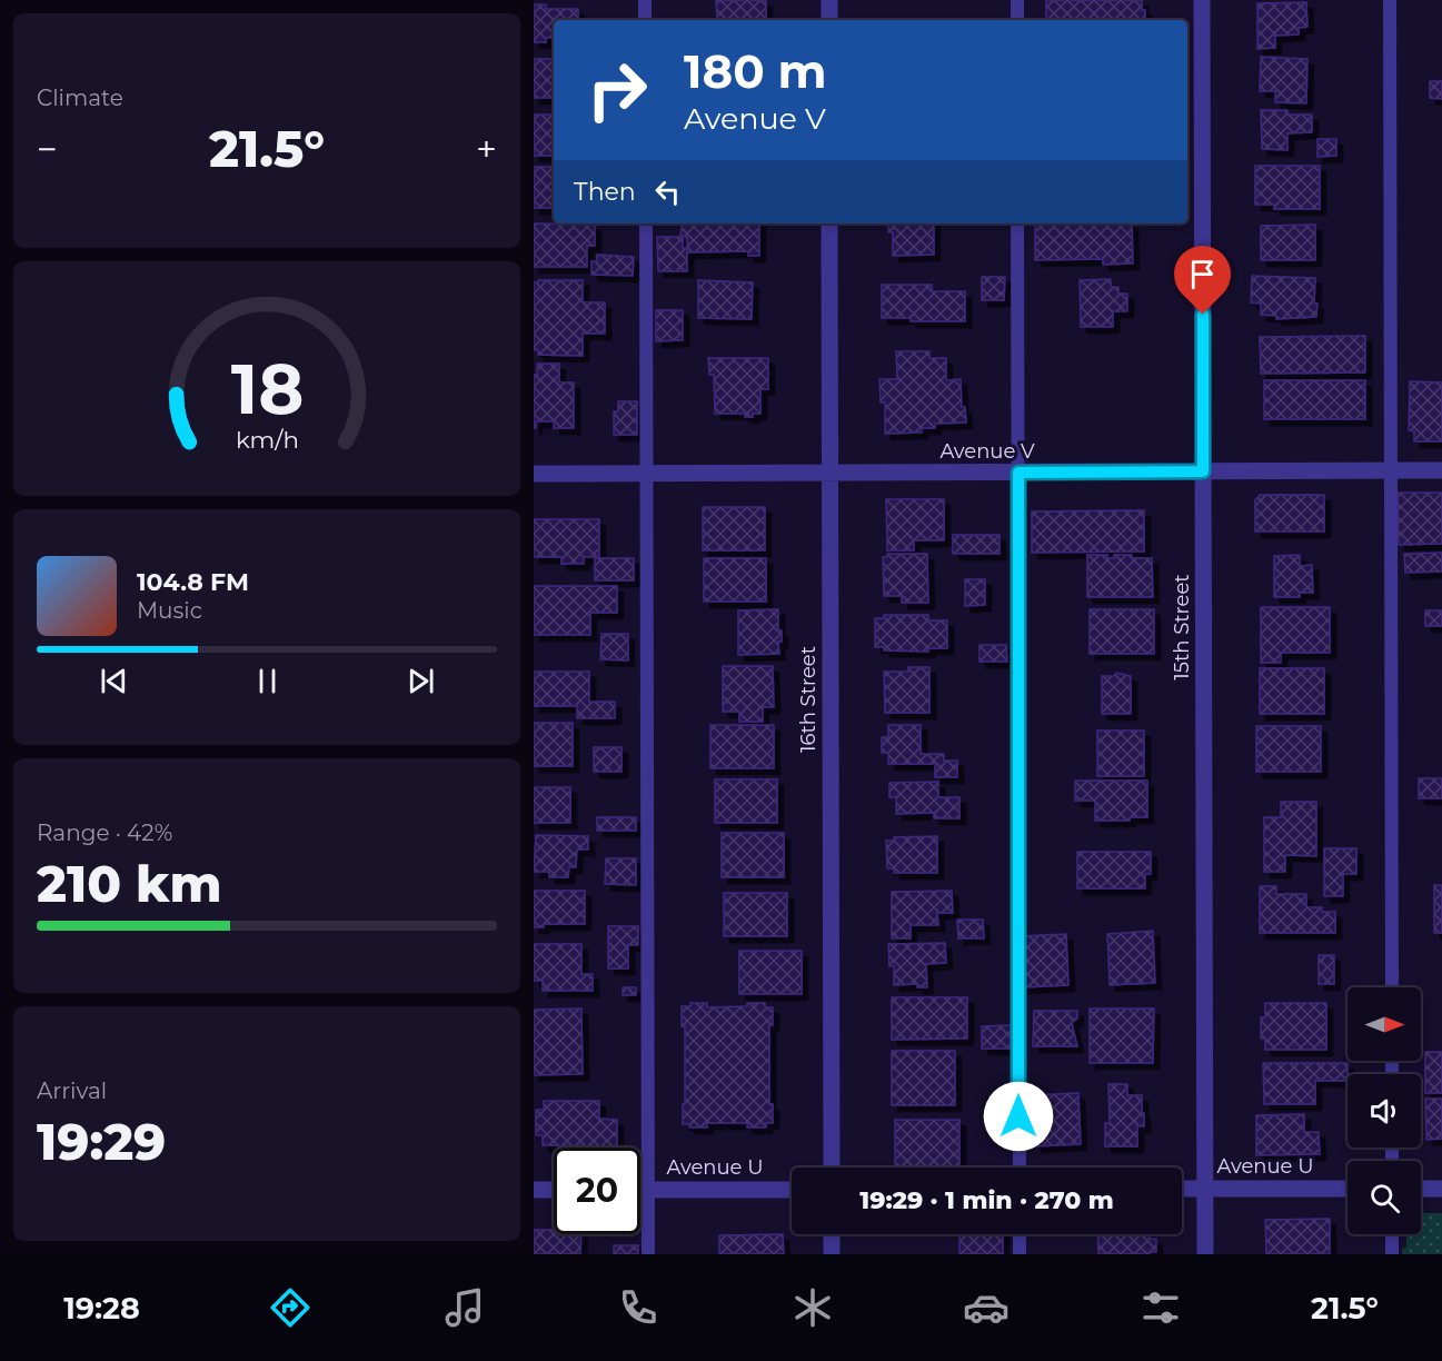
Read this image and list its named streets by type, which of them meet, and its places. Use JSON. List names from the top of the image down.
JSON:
{
  "streets": {
    "street": [
      "Avenue V",
      "15th Street",
      "16th Street",
      "Avenue U"
    ]
  },
  "crossings": [
    ["Avenue V", "15th Street"],
    ["Avenue V", "16th Street"],
    ["15th Street", "Avenue U"]
  ],
  "north": "right",
  "page": {
    "tile": [
      "Climate",
      ["Range · 42%", "210 km"],
      ["Arrival", "19:29"]
    ],
    "turn": ["180 m", "Avenue V"],
    "heat": ["−", "21.5°", "+"],
    "then": "Then",
    "song": ["104.8 FM", "Music"],
    "limit": "20",
    "trip": "19:29 · 1 min · 270 m",
    "tabs": ["19:28", "21.5°"],
    "gauge": ["18", "km/h"]
  }
}
